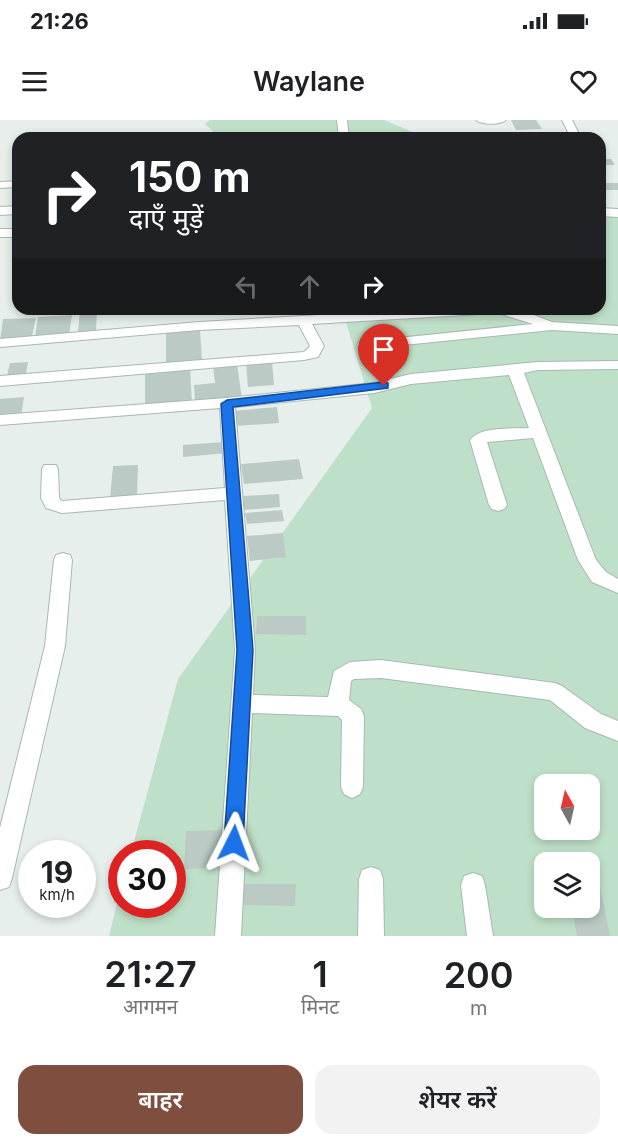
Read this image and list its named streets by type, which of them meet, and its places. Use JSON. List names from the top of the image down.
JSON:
{
  "north": "top",
  "page": {
    "status": "21:26",
    "header": "Waylane",
    "turn": ["150 m", "दाएँ मुड़ें"],
    "speed": "19 km/h",
    "limit": "30",
    "eta": [
      "21:27",
      "आगमन",
      "1",
      "मिनट",
      "200",
      "m"
    ],
    "buttons": ["बाहर", "शेयर करें"]
  }
}
